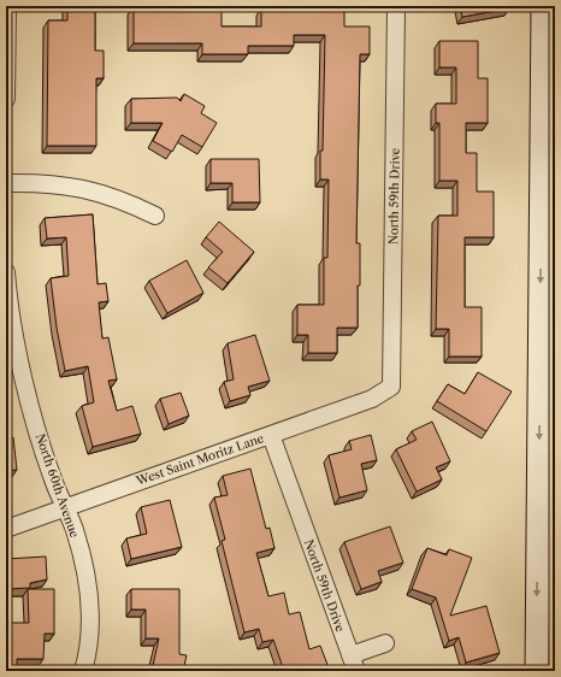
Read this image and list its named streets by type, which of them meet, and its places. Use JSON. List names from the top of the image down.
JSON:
{
  "streets": {
    "street": ["North 59th Drive", "West Saint Moritz Lane", "North 60th Avenue"]
  },
  "crossings": [
    ["North 59th Drive", "West Saint Moritz Lane"],
    ["West Saint Moritz Lane", "North 60th Avenue"]
  ]
}
